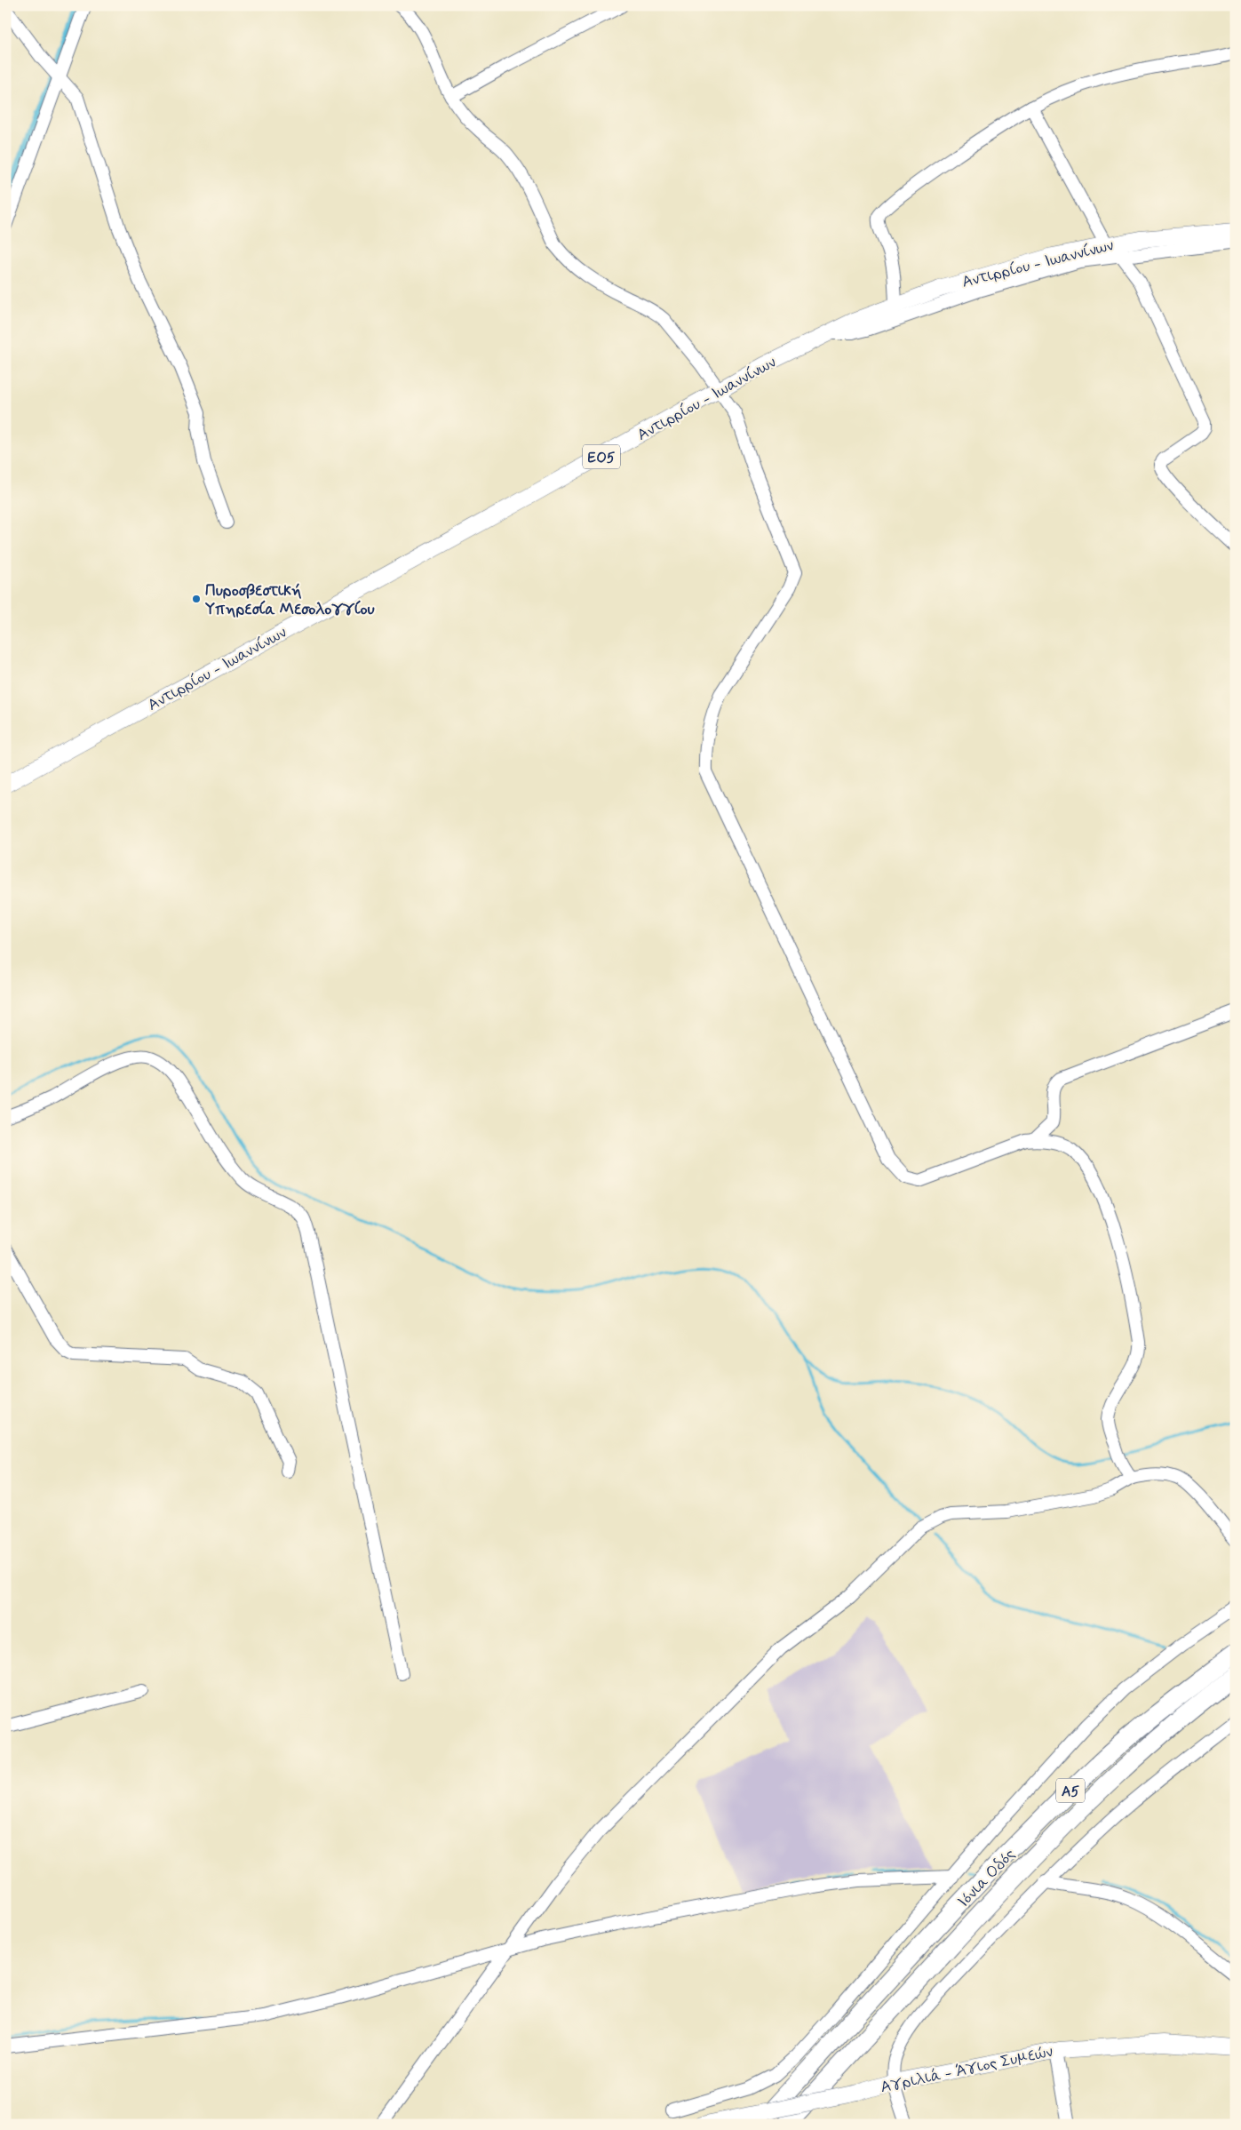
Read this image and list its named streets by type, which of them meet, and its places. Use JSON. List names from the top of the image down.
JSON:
{
  "streets": {
    "highway": ["Α5", "Ιόνια Οδός"],
    "main road": ["Αντιρρίου - Ιωαννίνων", "ΕΟ5", "Αγριλιά - Άγιος Συμεών"]
  },
  "places": ["Πυροσβεστική Υπηρεσία Μεσολογγίου"]
}
